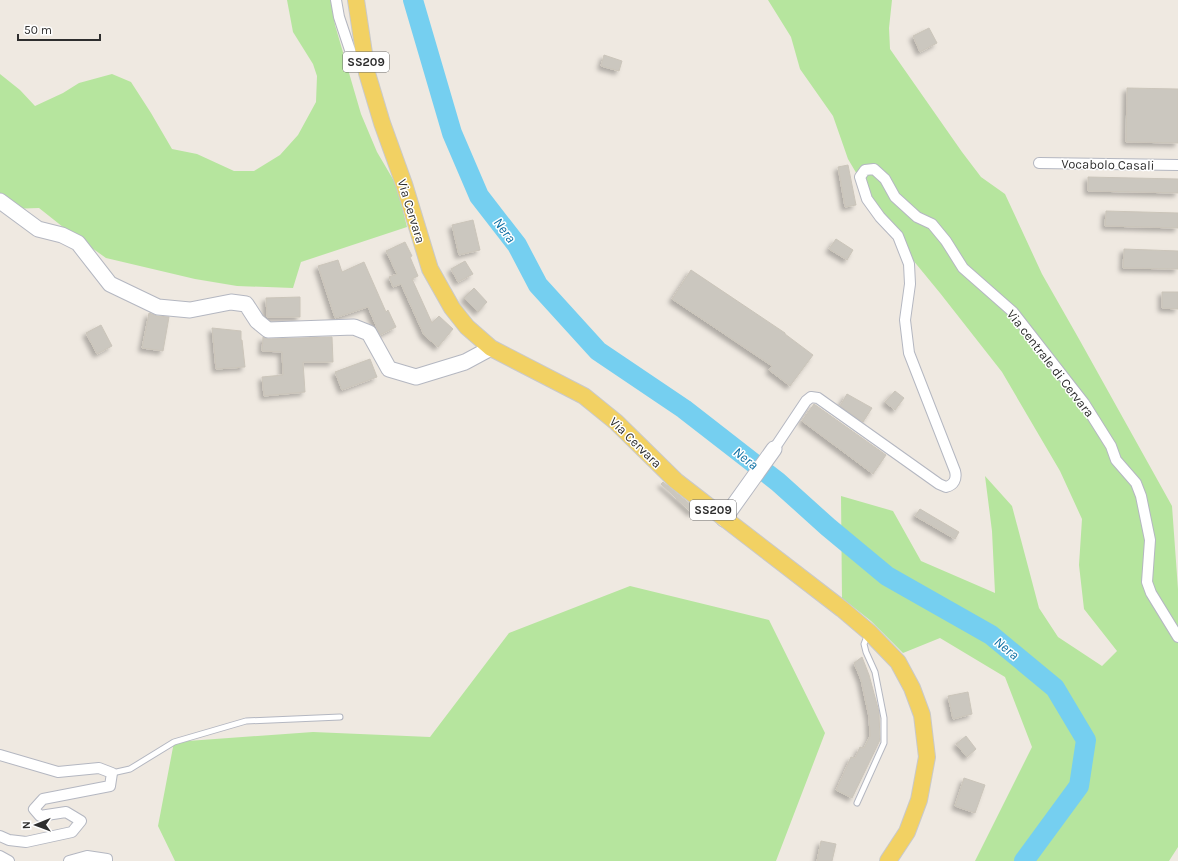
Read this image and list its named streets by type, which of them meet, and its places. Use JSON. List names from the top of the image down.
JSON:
{
  "streets": {
    "main road": ["SS209", "Via Cervara"],
    "street": ["Vocabolo Casali", "Via centrale di Cervara"]
  },
  "crossings": [
    ["Via Cervara", "Via centrale di Cervara"]
  ],
  "water": ["Nera"],
  "scale_bar": "50 m",
  "north": "left"
}
